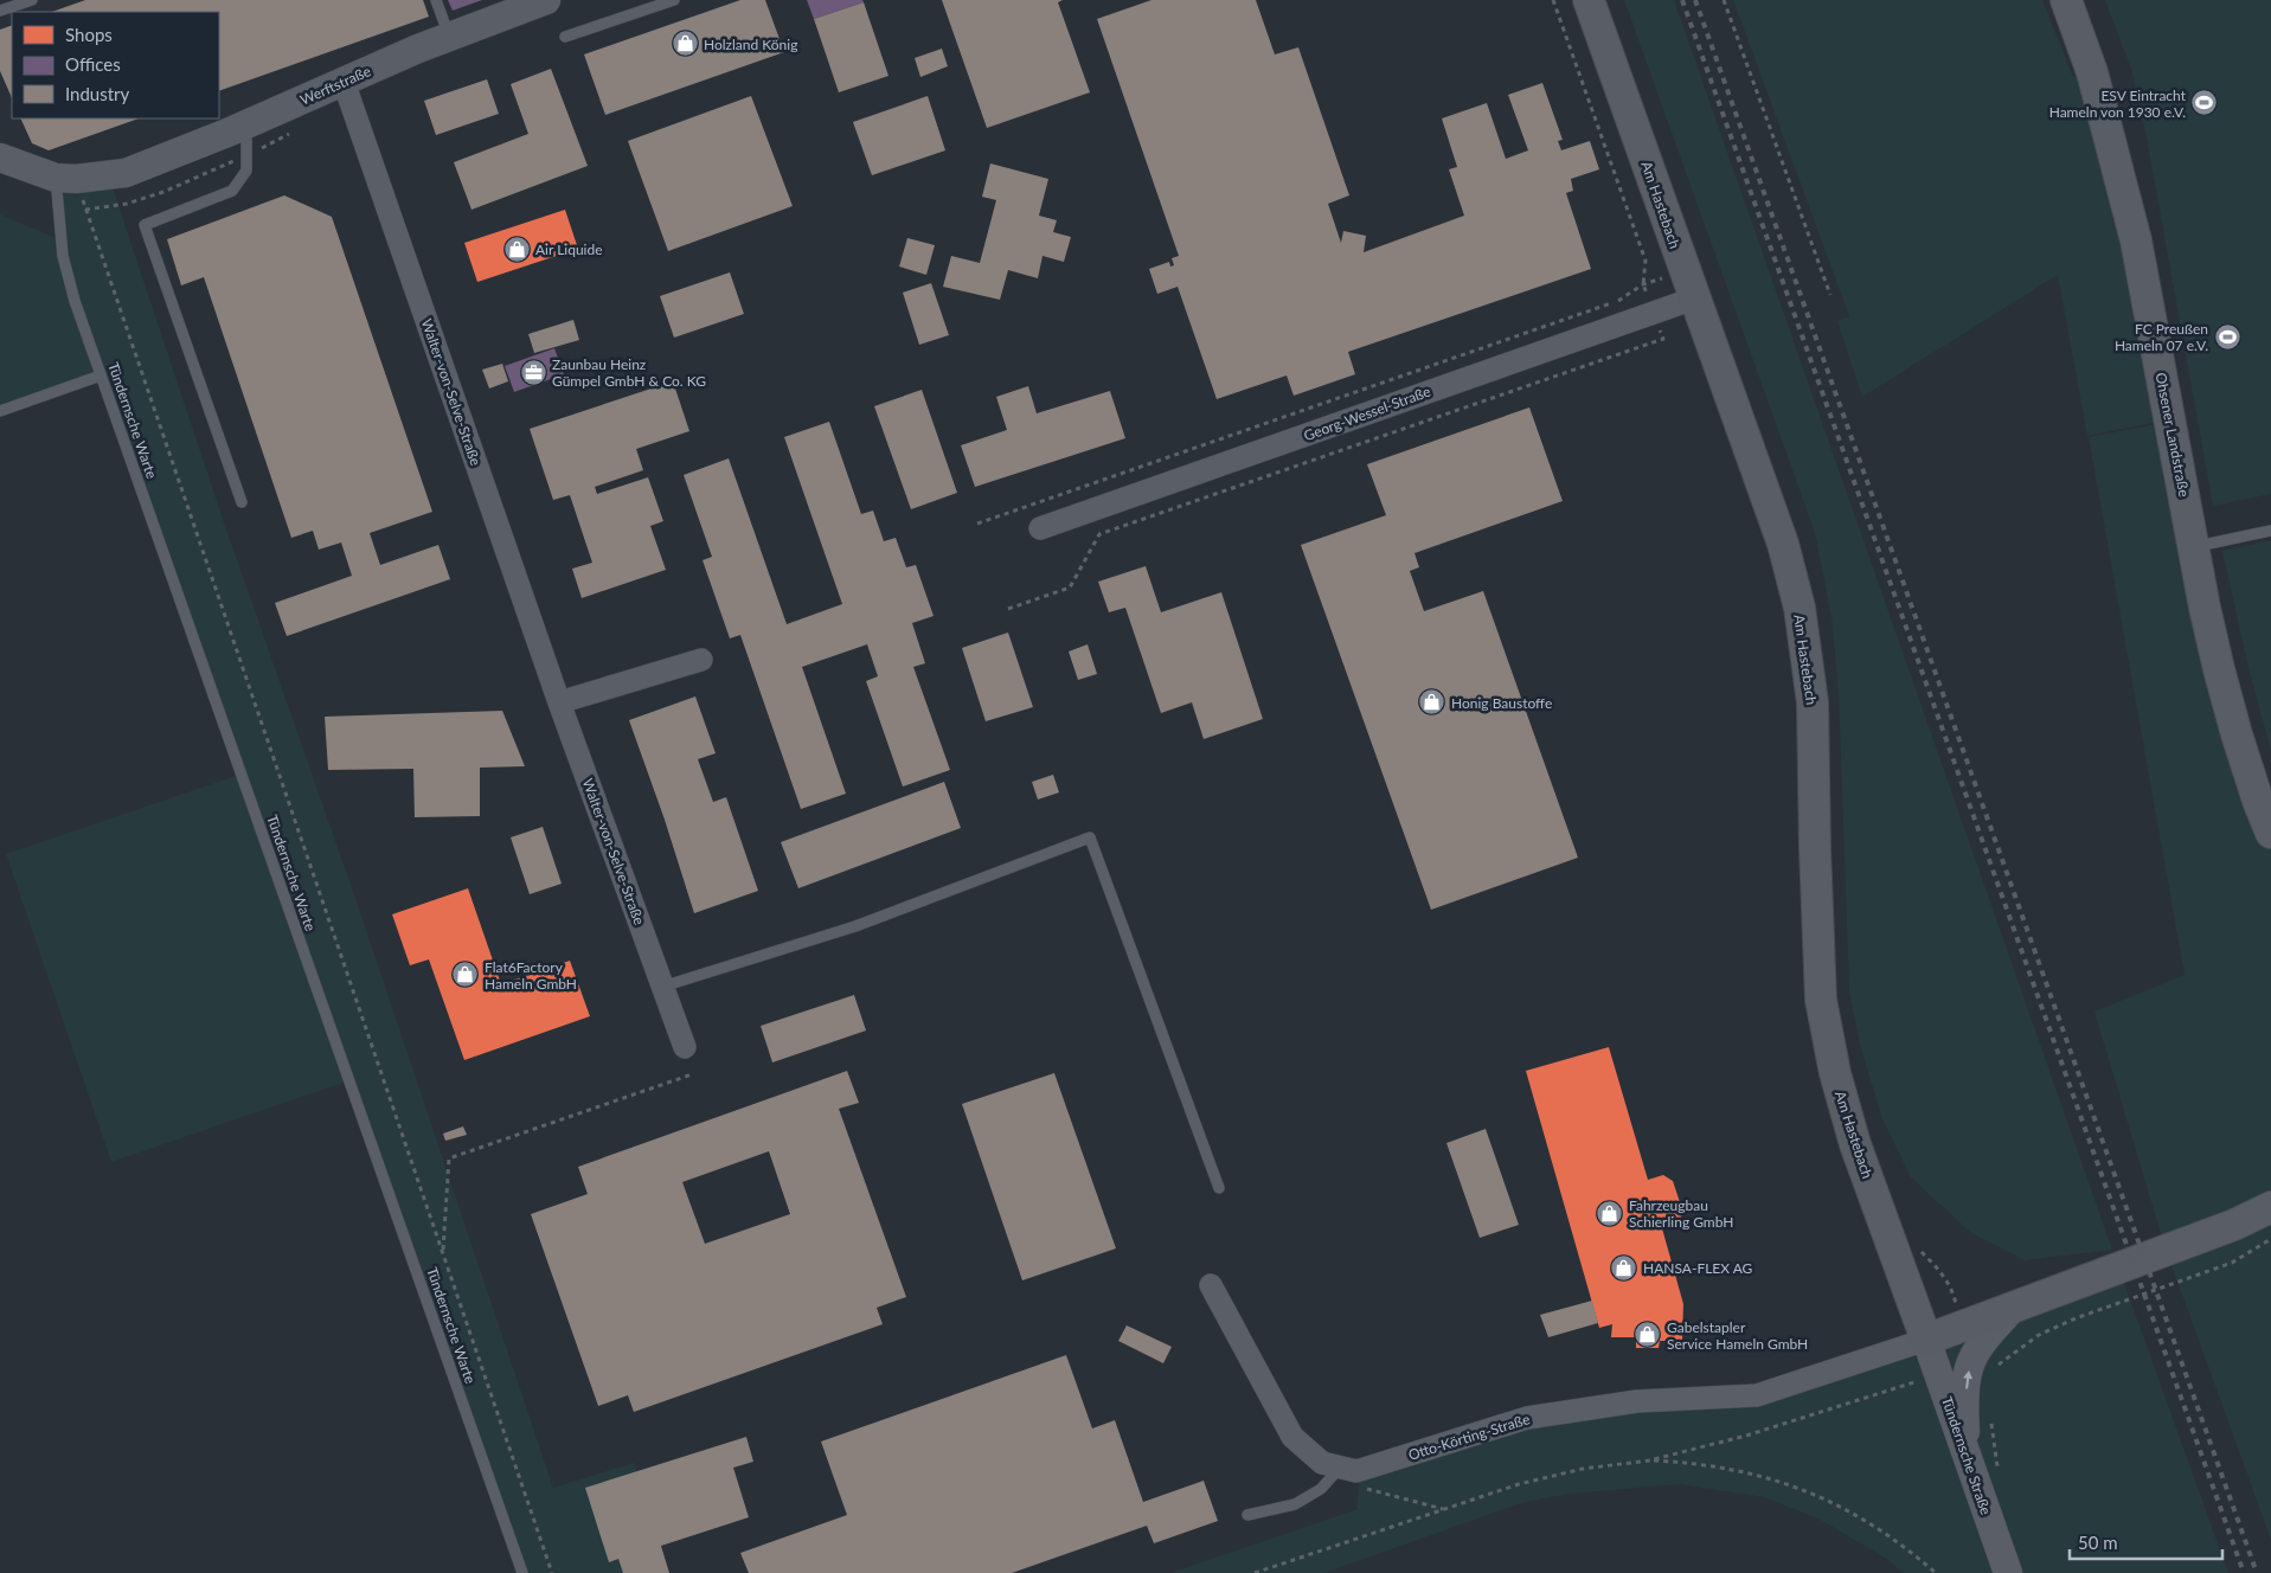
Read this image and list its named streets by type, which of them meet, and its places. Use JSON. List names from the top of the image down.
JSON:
{
  "streets": {
    "main road": ["Am Hastebach", "Ohsener Landstraße"],
    "street": [
      "Werftstraße",
      "Walter-von-Selve-Straße",
      "Georg-Wessel-Straße",
      "Otto-Körting-Straße",
      "Tündernsche Straße"
    ],
    "lane": ["Tündernsche Warte"]
  },
  "crossings": [
    ["Werftstraße", "Walter-von-Selve-Straße"],
    ["Werftstraße", "Tündernsche Warte"],
    ["Am Hastebach", "Georg-Wessel-Straße"],
    ["Am Hastebach", "Otto-Körting-Straße"],
    ["Am Hastebach", "Tündernsche Straße"],
    ["Otto-Körting-Straße", "Tündernsche Straße"]
  ],
  "places": {
    "shop": [
      "Holzland König",
      "Air Liquide",
      "Honig Baustoffe",
      "Flat6Factory Hameln GmbH",
      "Fahrzeugbau Schierling GmbH",
      "HANSA-FLEX AG",
      "Gabelstapler Service Hameln GmbH"
    ],
    "sports": ["ESV Eintracht Hameln von 1930 e.V.", "FC Preußen Hameln 07 e.V."],
    "office": ["Zaunbau Heinz Gümpel GmbH & Co. KG"]
  },
  "legend": ["Shops", "Offices", "Industry"],
  "scale_bar": "50 m"
}
